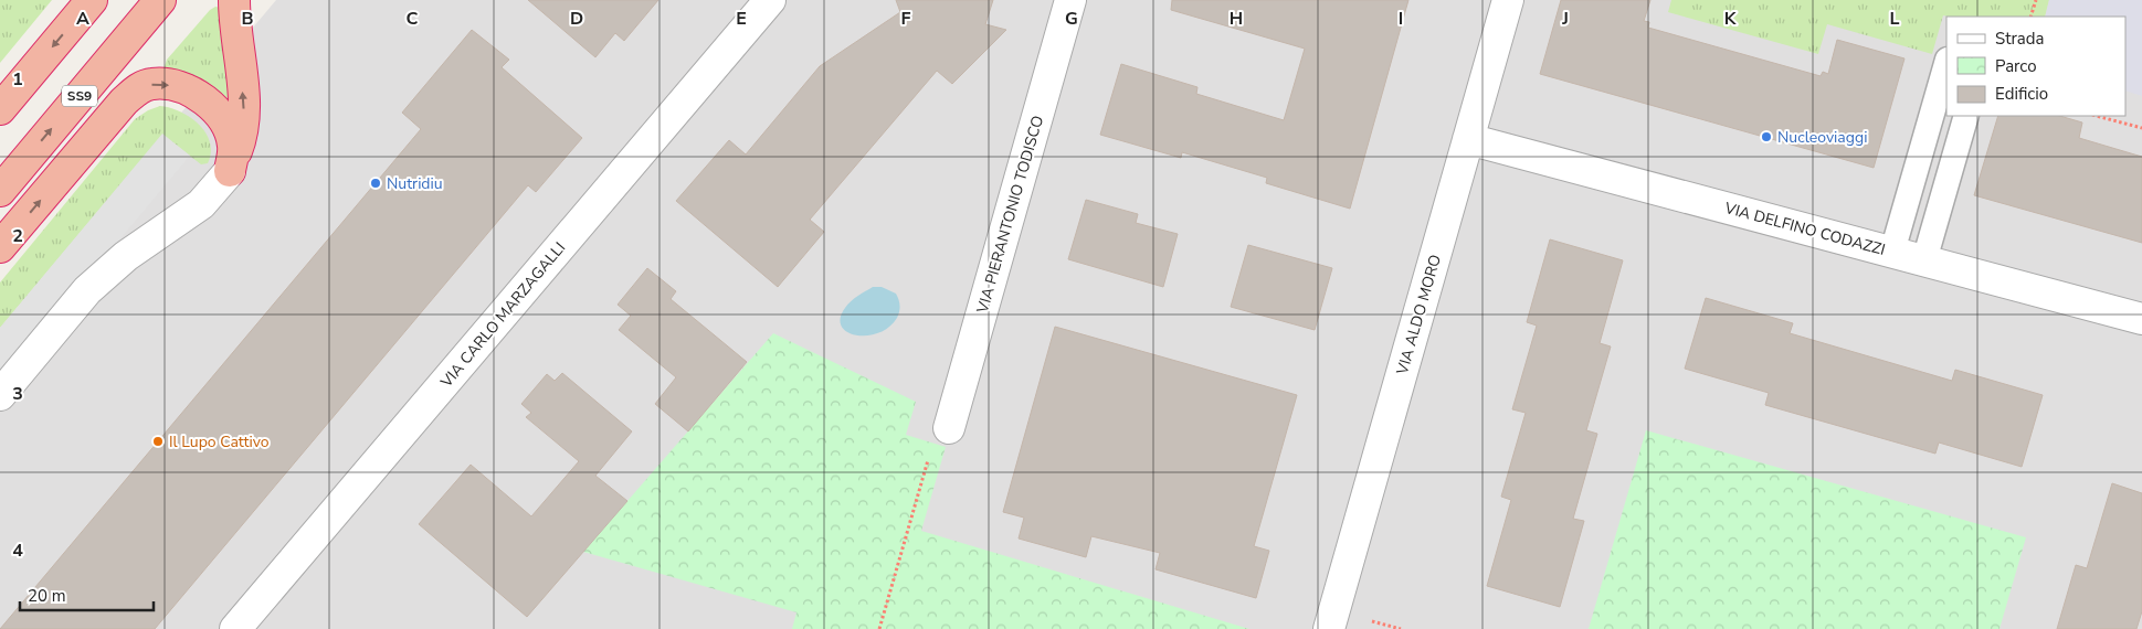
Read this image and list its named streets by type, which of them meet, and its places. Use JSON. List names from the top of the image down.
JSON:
{
  "streets": {
    "highway": ["SS9"],
    "street": [
      "VIA PIERANTONIO TODISCO",
      "VIA DELFINO CODAZZI",
      "VIA CARLO MARZAGALLI",
      "VIA ALDO MORO"
    ]
  },
  "crossings": [
    ["VIA DELFINO CODAZZI", "VIA ALDO MORO"]
  ],
  "places": ["Nucleoviaggi", "Nutridiu", "Il Lupo Cattivo"],
  "legend": ["Strada", "Parco", "Edificio"],
  "scale_bar": "20 m",
  "grid": {
    "columns": [
      "A",
      "B",
      "C",
      "D",
      "E",
      "F",
      "G",
      "H",
      "I",
      "J",
      "K",
      "L"
    ],
    "rows": [
      "1",
      "2",
      "3",
      "4"
    ]
  }
}
